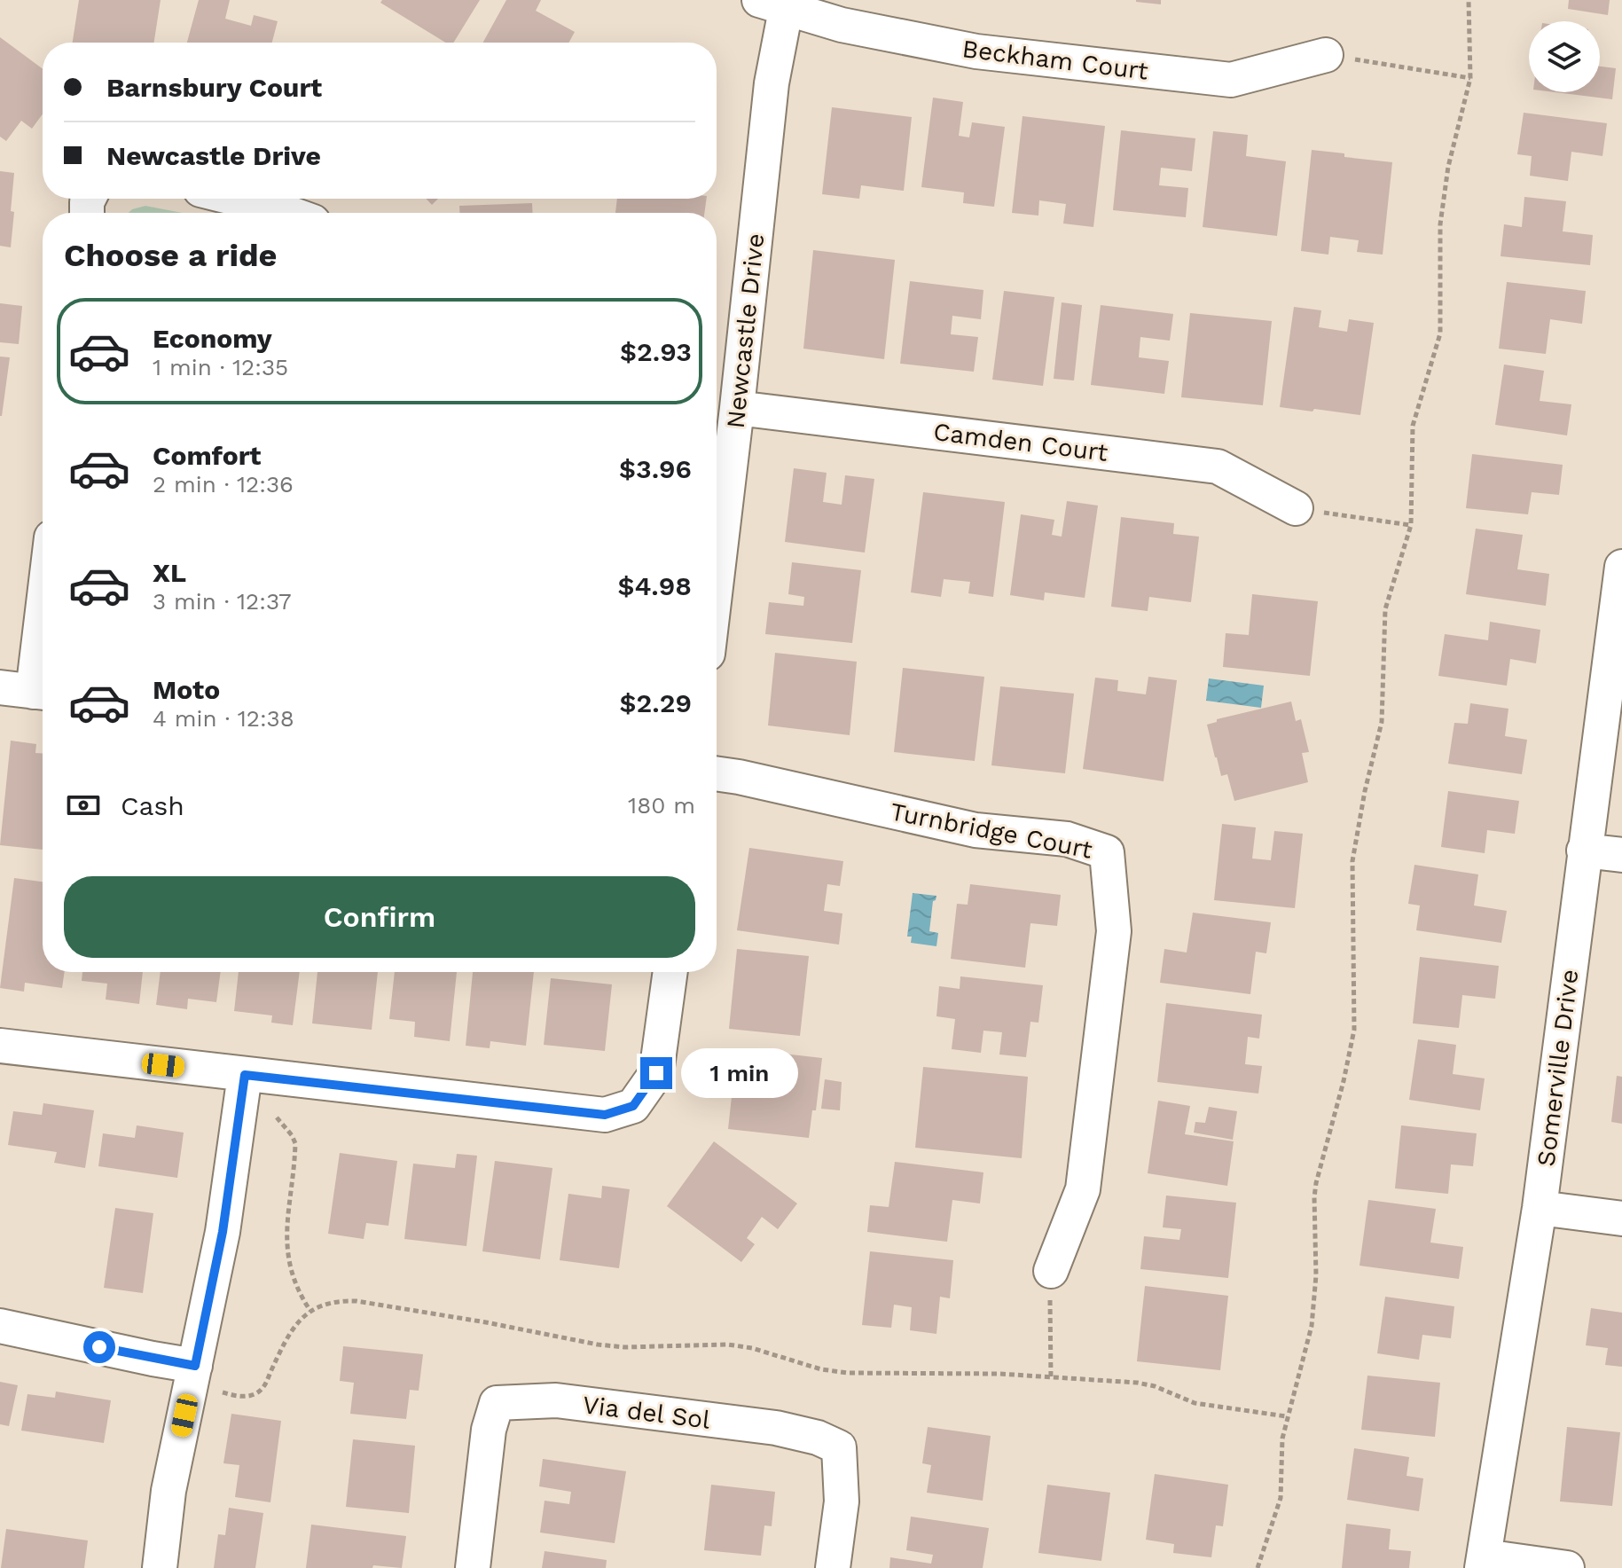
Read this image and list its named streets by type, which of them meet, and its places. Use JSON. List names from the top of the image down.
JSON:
{
  "streets": {
    "street": [
      "Beckham Court",
      "Newcastle Drive",
      "Camden Court",
      "Turnbridge Court",
      "Somerville Drive",
      "Via del Sol"
    ]
  },
  "crossings": [
    ["Beckham Court", "Newcastle Drive"],
    ["Newcastle Drive", "Camden Court"]
  ],
  "page": {
    "banner": ["Barnsbury Court", "Newcastle Drive"],
    "heading": "Choose a ride",
    "list": [
      {
        "name": "Economy",
        "note": "1 min · 12:35",
        "value": "$2.93"
      },
      {
        "name": "Comfort",
        "note": "2 min · 12:36",
        "value": "$3.96"
      },
      {
        "name": "XL",
        "note": "3 min · 12:37",
        "value": "$4.98"
      },
      {
        "name": "Moto",
        "note": "4 min · 12:38",
        "value": "$2.29"
      }
    ],
    "pay": ["Cash", "180 m"],
    "buttons": "Confirm",
    "bubble": "1 min"
  }
}
